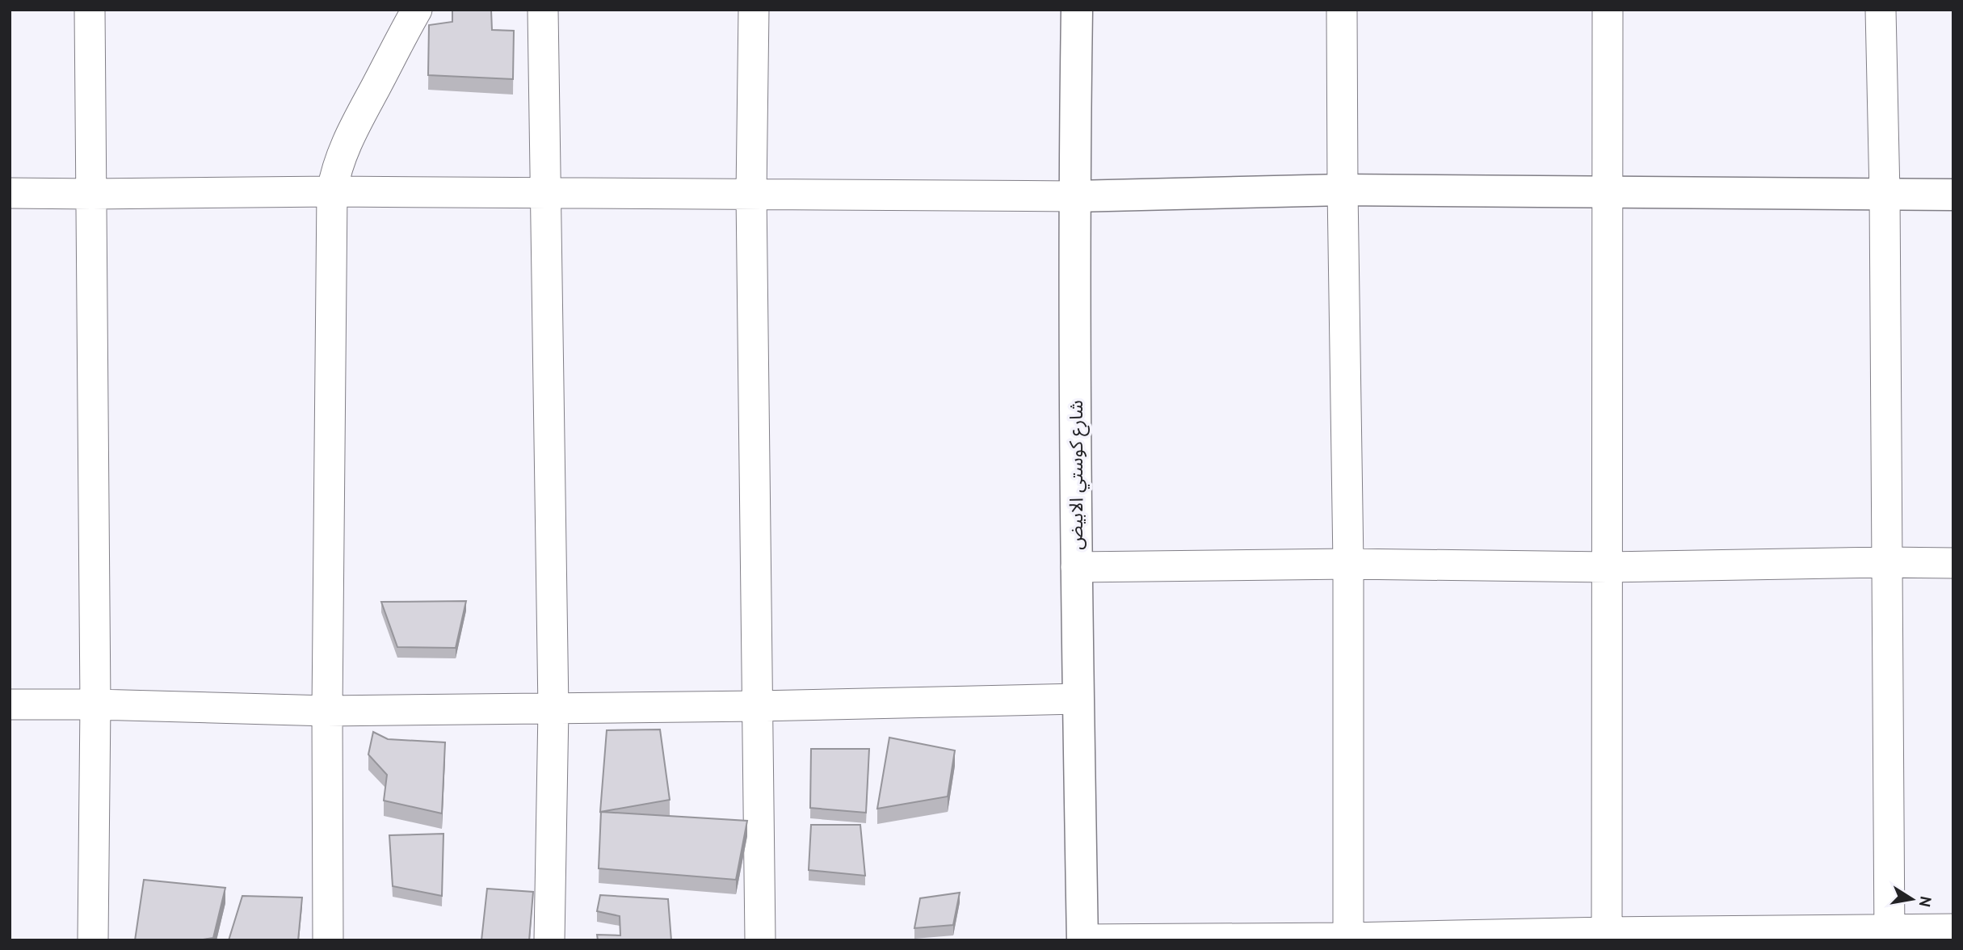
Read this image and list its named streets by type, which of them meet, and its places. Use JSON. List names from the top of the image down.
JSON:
{
  "streets": {
    "main road": ["شارع كوستي الابيض"]
  },
  "north": "right"
}
